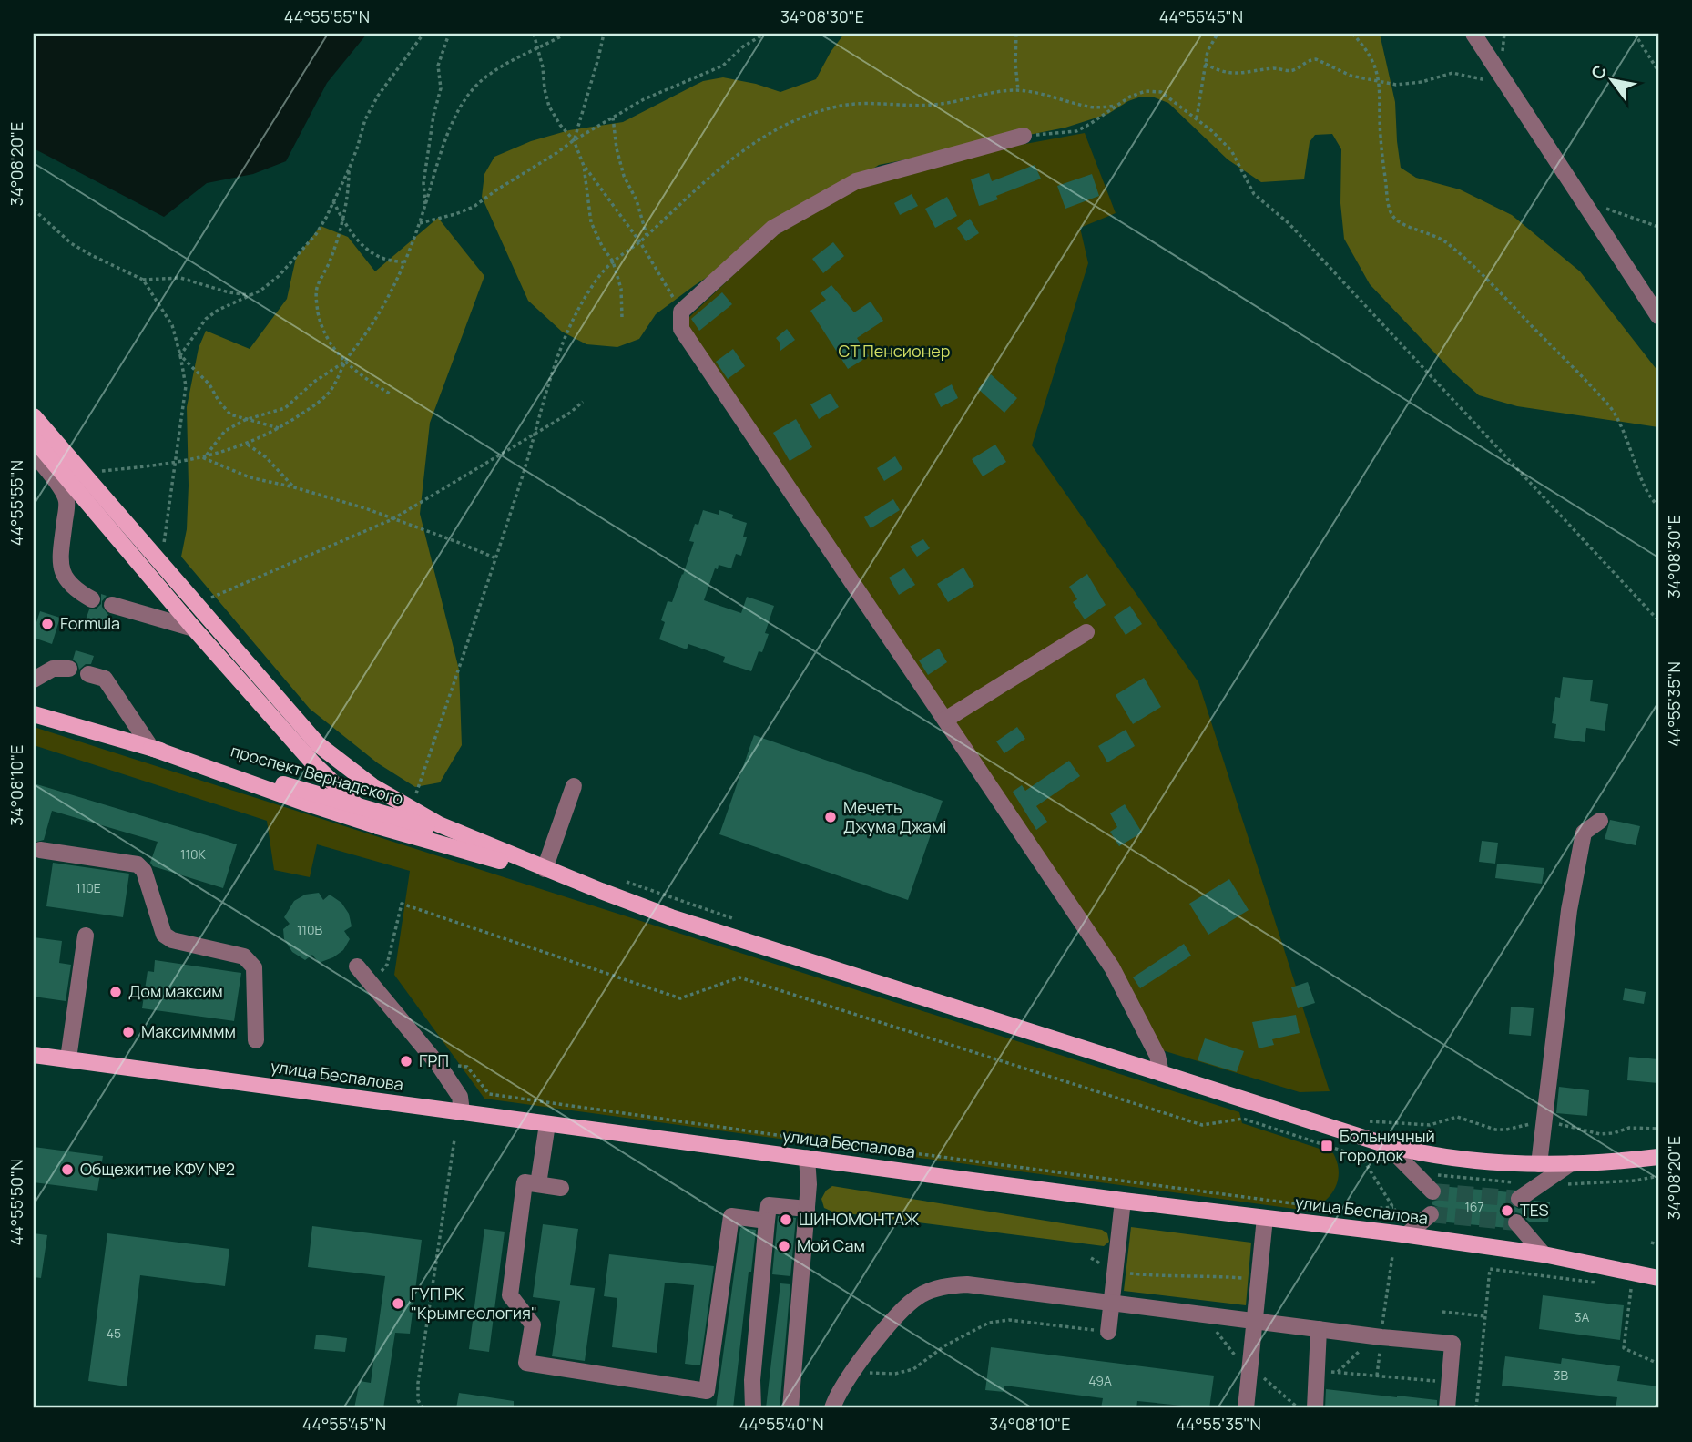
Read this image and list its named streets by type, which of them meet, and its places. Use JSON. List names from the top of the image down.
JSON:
{
  "streets": {
    "main road": ["проспект Вернадского", "улица Беспалова"]
  },
  "parks": ["СТ Пенсионер"],
  "places": {
    "other": [
      "Formula",
      "Мечеть Джума Джамі",
      "Дом максим",
      "Максимммм",
      "ГРП",
      "Общежитие КФУ №2",
      "TES",
      "ШИНОМОНТАЖ",
      "Мой Сам",
      "ГУП РК \"Крымгеология\""
    ],
    "transit": ["Больничный городок"]
  },
  "house_numbers": [
    "110К",
    "110Е",
    "110В",
    "167",
    "3А",
    "45",
    "3В",
    "49А"
  ],
  "north": "top left",
  "coordinates": [
    "44°55'55\"N",
    "34°08'30\"E",
    "44°55'45\"N",
    "34°08'20\"E",
    "44°55'35\"N",
    "34°08'10\"E",
    "44°55'50\"N",
    "44°55'40\"N"
  ]
}
